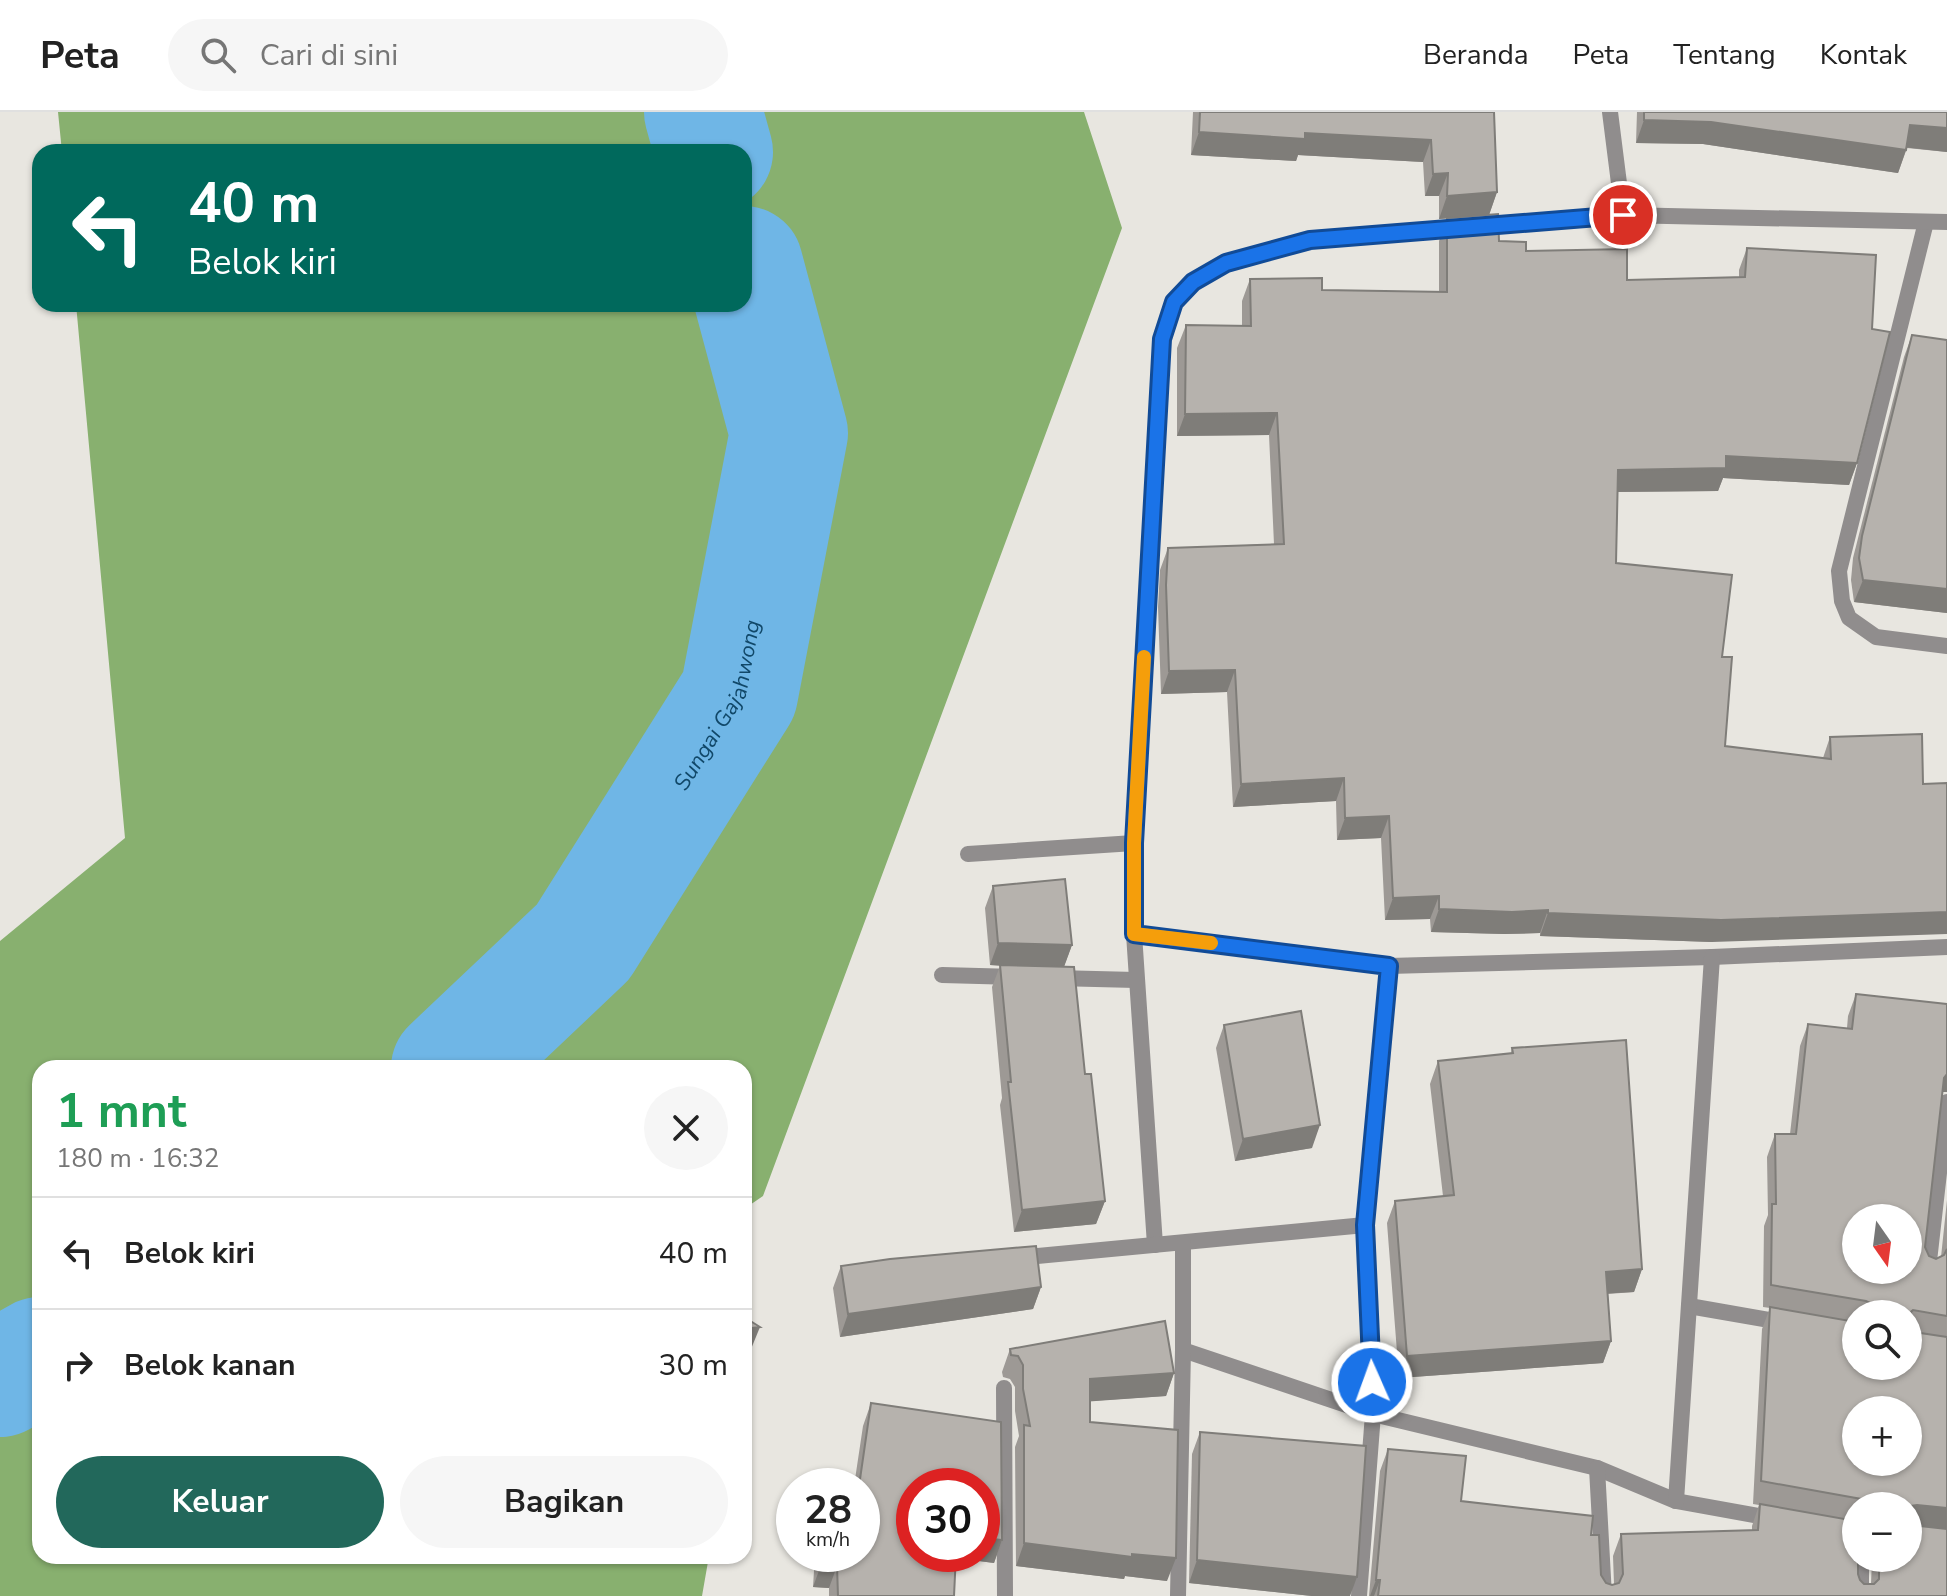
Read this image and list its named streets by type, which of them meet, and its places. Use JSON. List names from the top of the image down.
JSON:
{
  "water": ["Sungai Gajahwong"],
  "north": "bottom",
  "page": {
    "header": "Peta",
    "search": "Cari di sini",
    "nav": [
      "Beranda",
      "Peta",
      "Tentang",
      "Kontak"
    ],
    "turn": ["40 m", "Belok kiri"],
    "heading": ["1 mnt", "180 m · 16:32"],
    "list": [
      {
        "name": "Belok kiri",
        "value": "40 m"
      },
      {
        "name": "Belok kanan",
        "value": "30 m"
      }
    ],
    "map_buttons": ["+", "−"],
    "buttons": ["Keluar", "Bagikan"],
    "speed": "28 km/h",
    "limit": "30"
  }
}
